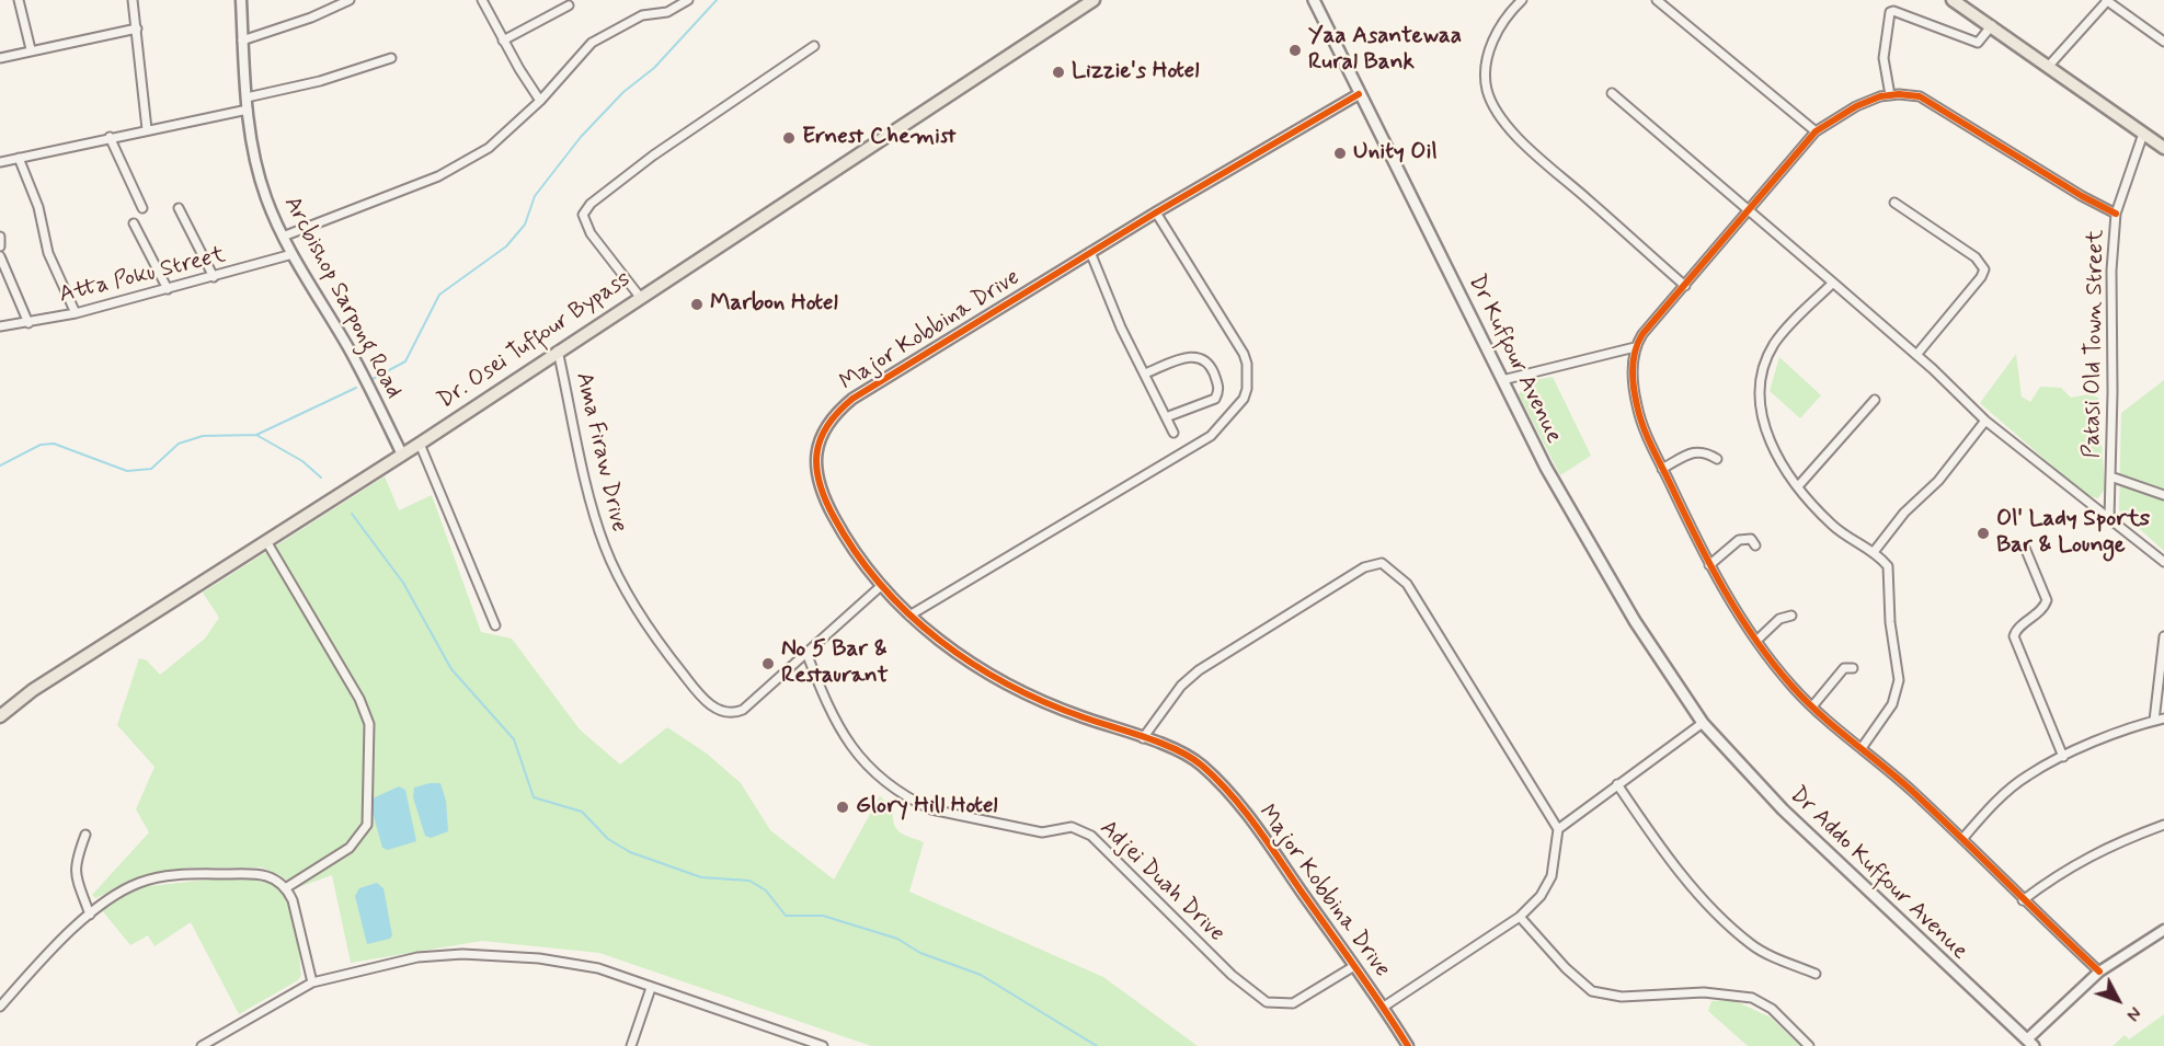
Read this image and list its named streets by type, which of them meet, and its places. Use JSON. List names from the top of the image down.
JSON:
{
  "streets": {
    "highway": ["Dr. Osei Tuffour Bypass"],
    "main road": ["Dr Kuffour Avenue", "Dr Addo Kuffour Avenue"],
    "street": [
      "Atta Poku Street",
      "Arcbishop Sarpong Road",
      "Major Kobbina Drive",
      "Patasi Old Town Street",
      "Ama Firaw Drive",
      "Adjei Duah Drive"
    ]
  },
  "crossings": [
    ["Atta Poku Street", "Arcbishop Sarpong Road"],
    ["Arcbishop Sarpong Road", "Dr. Osei Tuffour Bypass"],
    ["Major Kobbina Drive", "Dr Kuffour Avenue"],
    ["Major Kobbina Drive", "Ama Firaw Drive"],
    ["Major Kobbina Drive", "Adjei Duah Drive"],
    ["Dr. Osei Tuffour Bypass", "Ama Firaw Drive"],
    ["Dr Kuffour Avenue", "Dr Addo Kuffour Avenue"],
    ["Ama Firaw Drive", "Adjei Duah Drive"]
  ],
  "places": [
    "Yaa Asantewaa Rural Bank",
    "Lizzie's Hotel",
    "Ernest Chemist",
    "Unity Oil",
    "Marbon Hotel",
    "Ol' Lady Sports Bar & Lounge",
    "No 5 Bar & Restaurant",
    "Glory Hill Hotel"
  ],
  "north": "bottom right"
}
